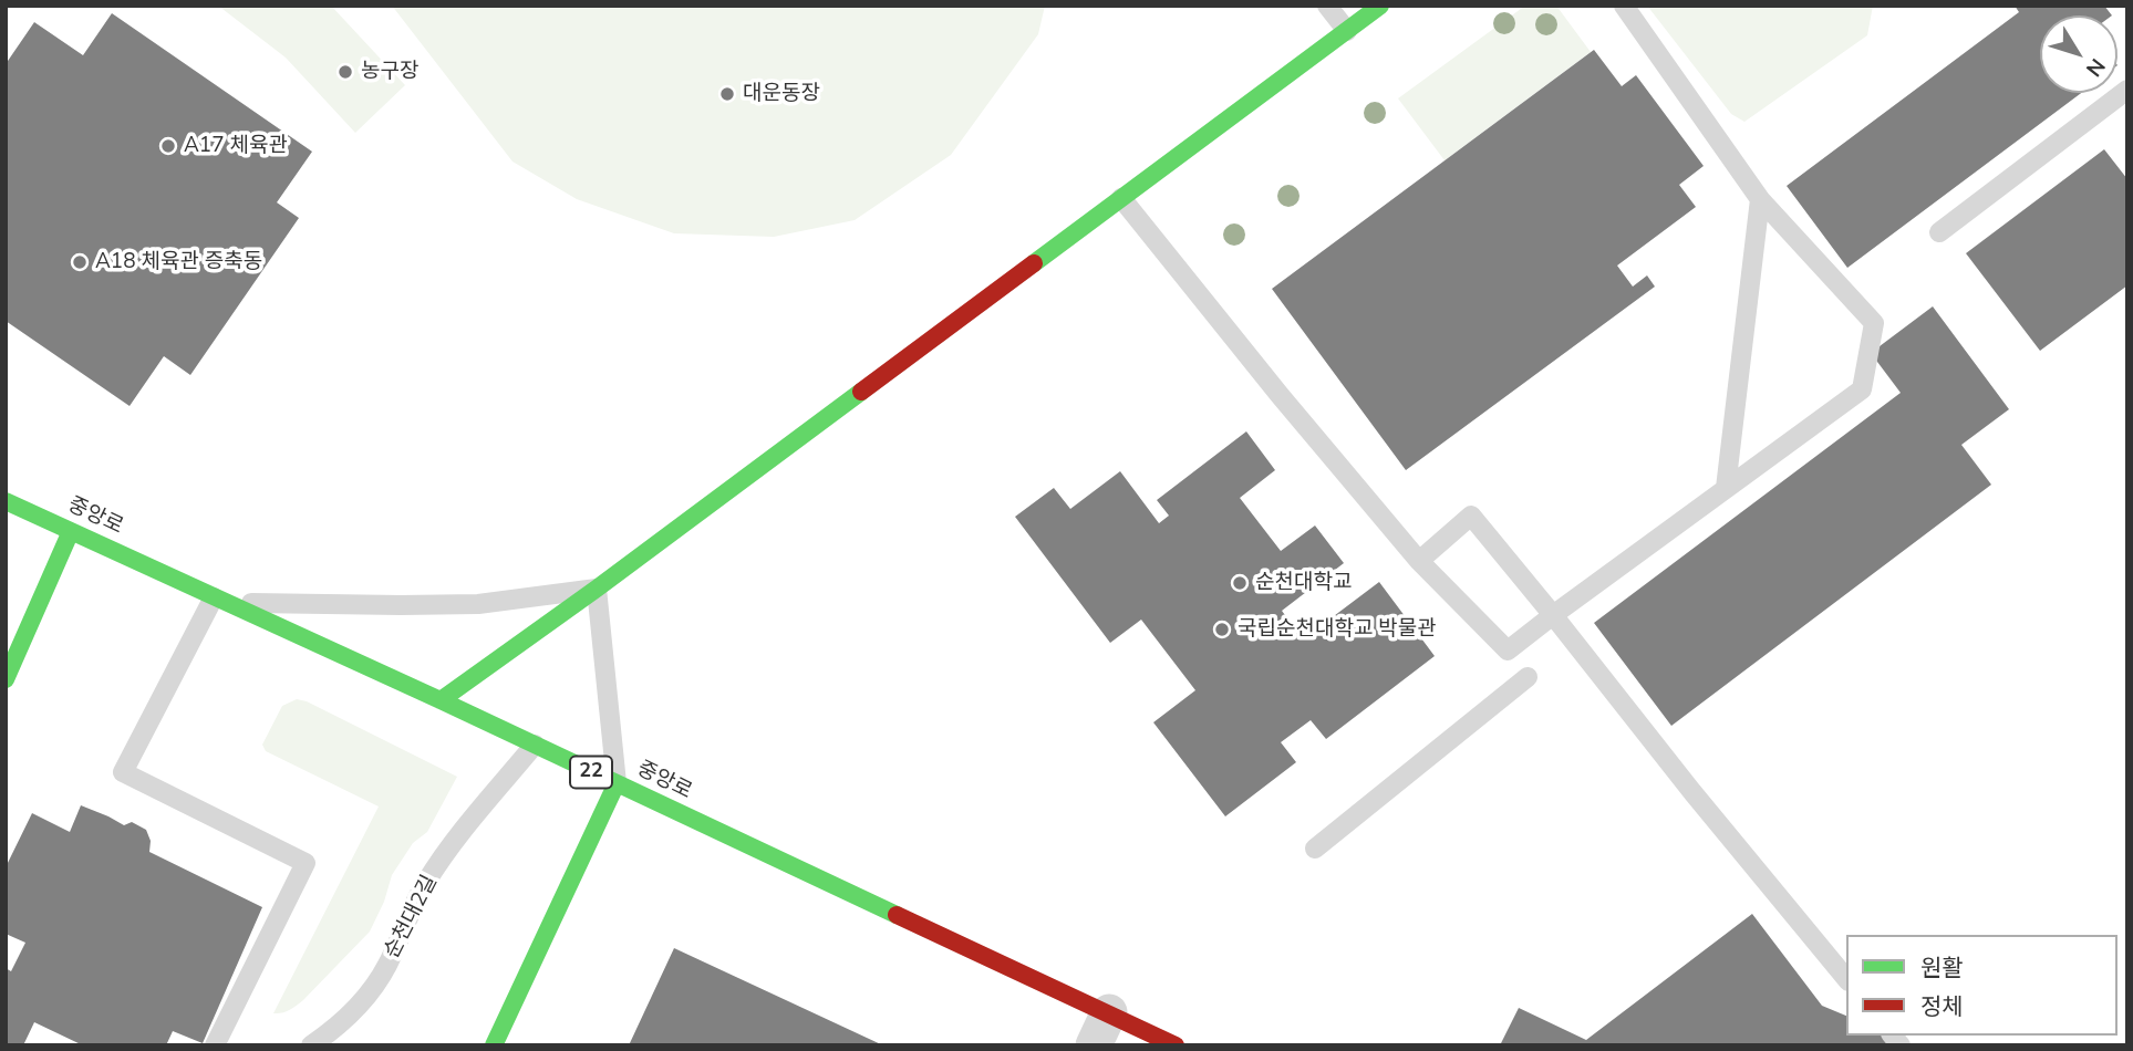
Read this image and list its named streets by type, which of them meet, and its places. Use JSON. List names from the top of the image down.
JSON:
{
  "streets": {
    "street": ["중앙로", "22"],
    "lane": ["순천대2길"]
  },
  "crossings": [
    ["중앙로", "순천대2길"]
  ],
  "places": [
    "농구장",
    "대운동장",
    "A17 체육관",
    "A18 체육관 증축동",
    "순천대학교",
    "국립순천대학교 박물관"
  ],
  "legend": ["원활", "정체"],
  "north": "bottom right"
}
